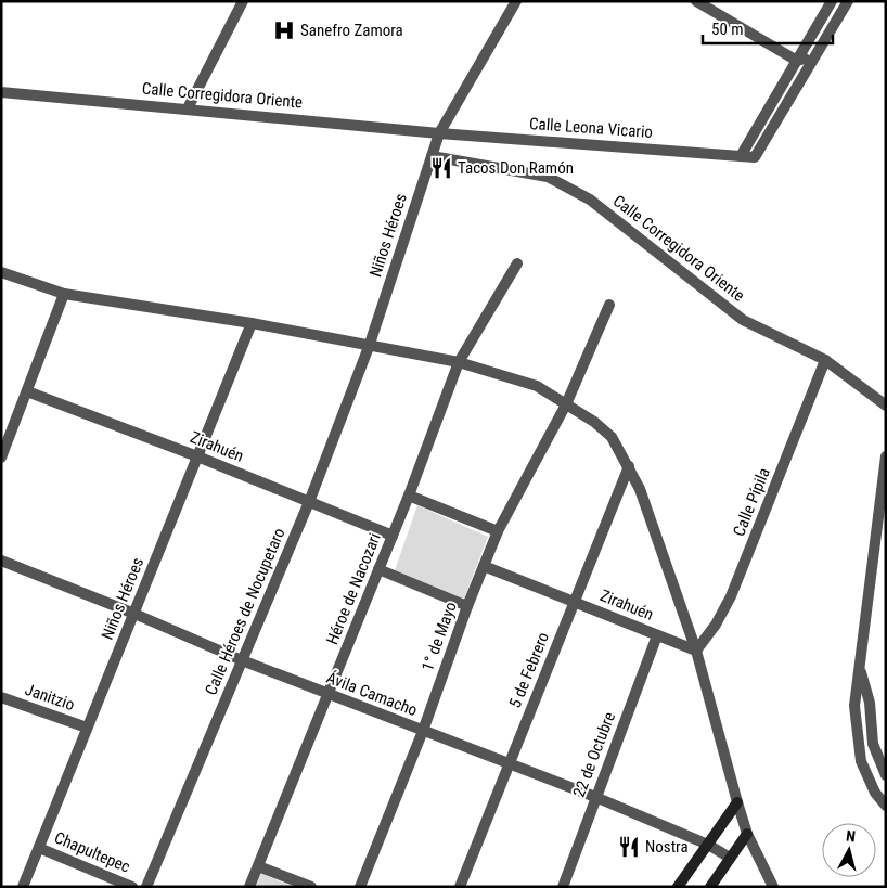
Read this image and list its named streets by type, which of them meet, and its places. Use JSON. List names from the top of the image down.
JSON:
{
  "streets": {
    "street": [
      "Calle Corregidora Oriente",
      "Calle Leona Vicario",
      "Niños Héroes",
      "Zirahuén",
      "Calle Pípila",
      "Héroe de Nacozari",
      "Calle Héroes de Nocupetaro",
      "1° de Mayo",
      "5 de Febrero",
      "Ávila Camacho",
      "Janitzio",
      "22 de Octubre",
      "Chapultepec"
    ]
  },
  "crossings": [
    ["Calle Corregidora Oriente", "Calle Leona Vicario"],
    ["Calle Corregidora Oriente", "Niños Héroes"],
    ["Calle Corregidora Oriente", "Calle Pípila"],
    ["Calle Leona Vicario", "Niños Héroes"],
    ["Niños Héroes", "Zirahuén"],
    ["Niños Héroes", "Calle Héroes de Nocupetaro"],
    ["Niños Héroes", "Ávila Camacho"],
    ["Niños Héroes", "Janitzio"],
    ["Niños Héroes", "Chapultepec"],
    ["Zirahuén", "Calle Pípila"],
    ["Zirahuén", "Héroe de Nacozari"],
    ["Zirahuén", "Calle Héroes de Nocupetaro"],
    ["Zirahuén", "1° de Mayo"],
    ["Zirahuén", "5 de Febrero"],
    ["Zirahuén", "22 de Octubre"],
    ["Héroe de Nacozari", "Ávila Camacho"],
    ["Calle Héroes de Nocupetaro", "Ávila Camacho"],
    ["1° de Mayo", "Ávila Camacho"],
    ["5 de Febrero", "Ávila Camacho"],
    ["Ávila Camacho", "22 de Octubre"]
  ],
  "places": {
    "hospital": ["Sanefro Zamora"],
    "restaurant": ["Tacos Don Ramón", "Nostra"]
  },
  "scale_bar": "50 m",
  "north": "top"
}
